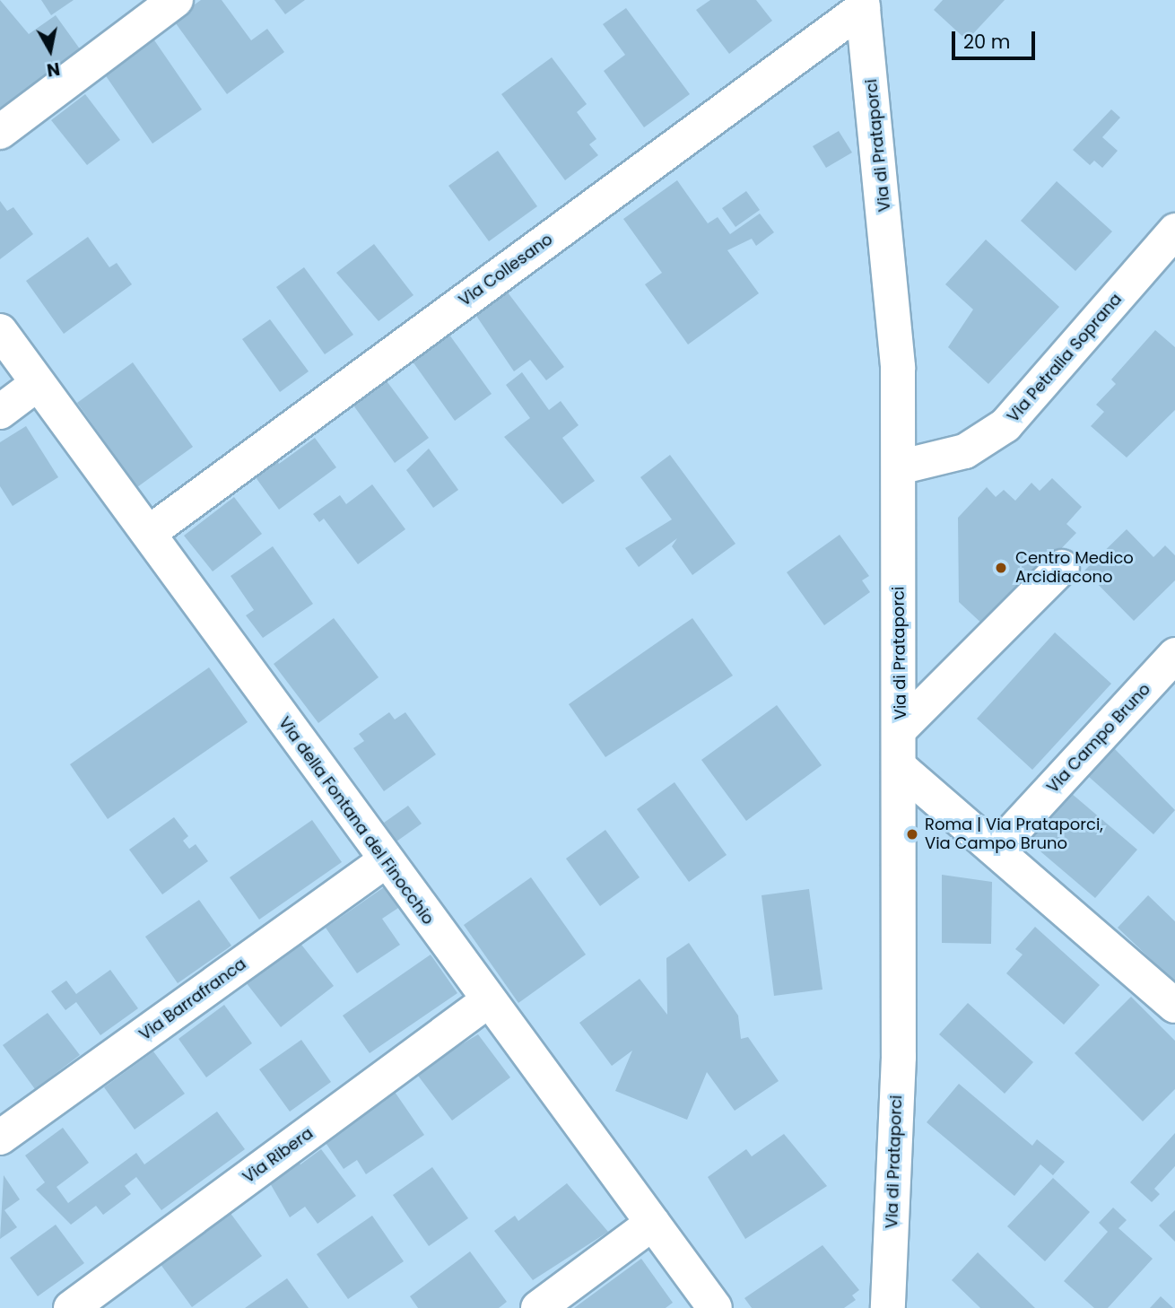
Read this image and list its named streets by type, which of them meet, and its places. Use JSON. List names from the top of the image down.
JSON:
{
  "streets": {
    "street": [
      "Via di Prataporci",
      "Via Collesano",
      "Via Petralia Soprana",
      "Via Campo Bruno",
      "Via della Fontana del Finocchio",
      "Via Barrafranca",
      "Via Ribera"
    ]
  },
  "crossings": [
    ["Via di Prataporci", "Via Collesano"],
    ["Via di Prataporci", "Via Petralia Soprana"],
    ["Via Collesano", "Via della Fontana del Finocchio"],
    ["Via della Fontana del Finocchio", "Via Barrafranca"],
    ["Via della Fontana del Finocchio", "Via Ribera"]
  ],
  "places": ["Centro Medico Arcidiacono", "Roma | Via Prataporci, Via Campo Bruno"],
  "scale_bar": "20 m",
  "north": "bottom"
}
